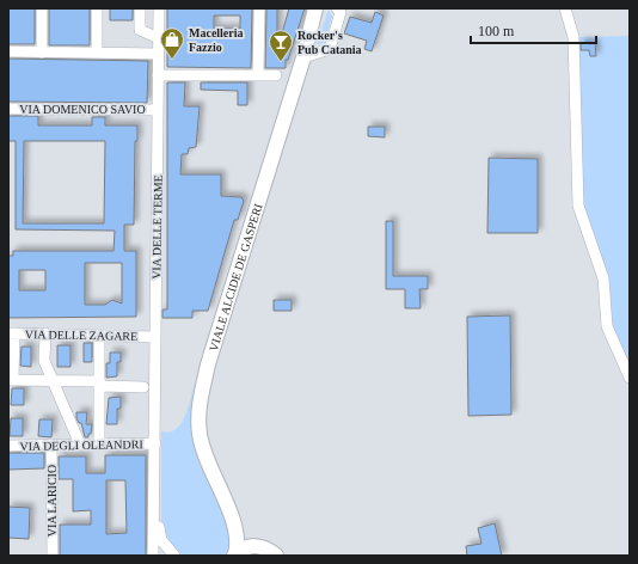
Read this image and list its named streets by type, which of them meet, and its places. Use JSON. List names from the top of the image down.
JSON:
{
  "streets": {
    "main road": ["VIALE ALCIDE DE GASPERI"],
    "street": [
      "VIA DOMENICO SAVIO",
      "VIA DELLE TERME",
      "VIA DELLE ZAGARE",
      "VIA DEGLI OLEANDRI",
      "VIA LARICIO"
    ]
  },
  "crossings": [
    ["VIA DOMENICO SAVIO", "VIA DELLE TERME"],
    ["VIA DELLE TERME", "VIA DELLE ZAGARE"],
    ["VIA DELLE TERME", "VIA DEGLI OLEANDRI"],
    ["VIA DEGLI OLEANDRI", "VIA LARICIO"]
  ],
  "places": {
    "shop": ["Macelleria Fazzio"],
    "bar": ["Rocker's Pub Catania"]
  },
  "scale_bar": "100 m"
}
